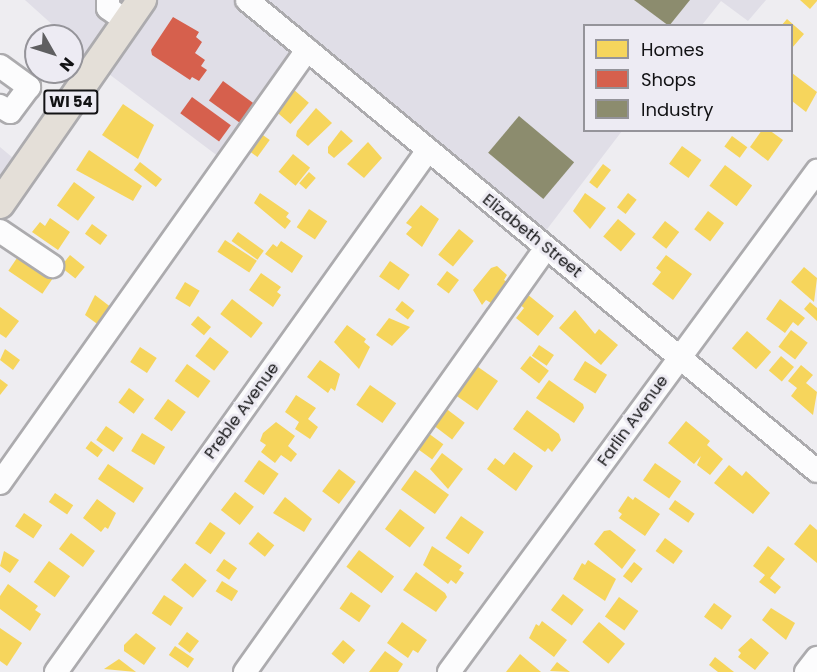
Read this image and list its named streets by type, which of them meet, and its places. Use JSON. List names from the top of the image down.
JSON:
{
  "streets": {
    "main road": ["WI 54"],
    "street": ["Elizabeth Street", "Preble Avenue", "Farlin Avenue"]
  },
  "crossings": [
    ["Elizabeth Street", "Preble Avenue"],
    ["Elizabeth Street", "Farlin Avenue"]
  ],
  "legend": ["Homes", "Shops", "Industry"],
  "north": "bottom right"
}
